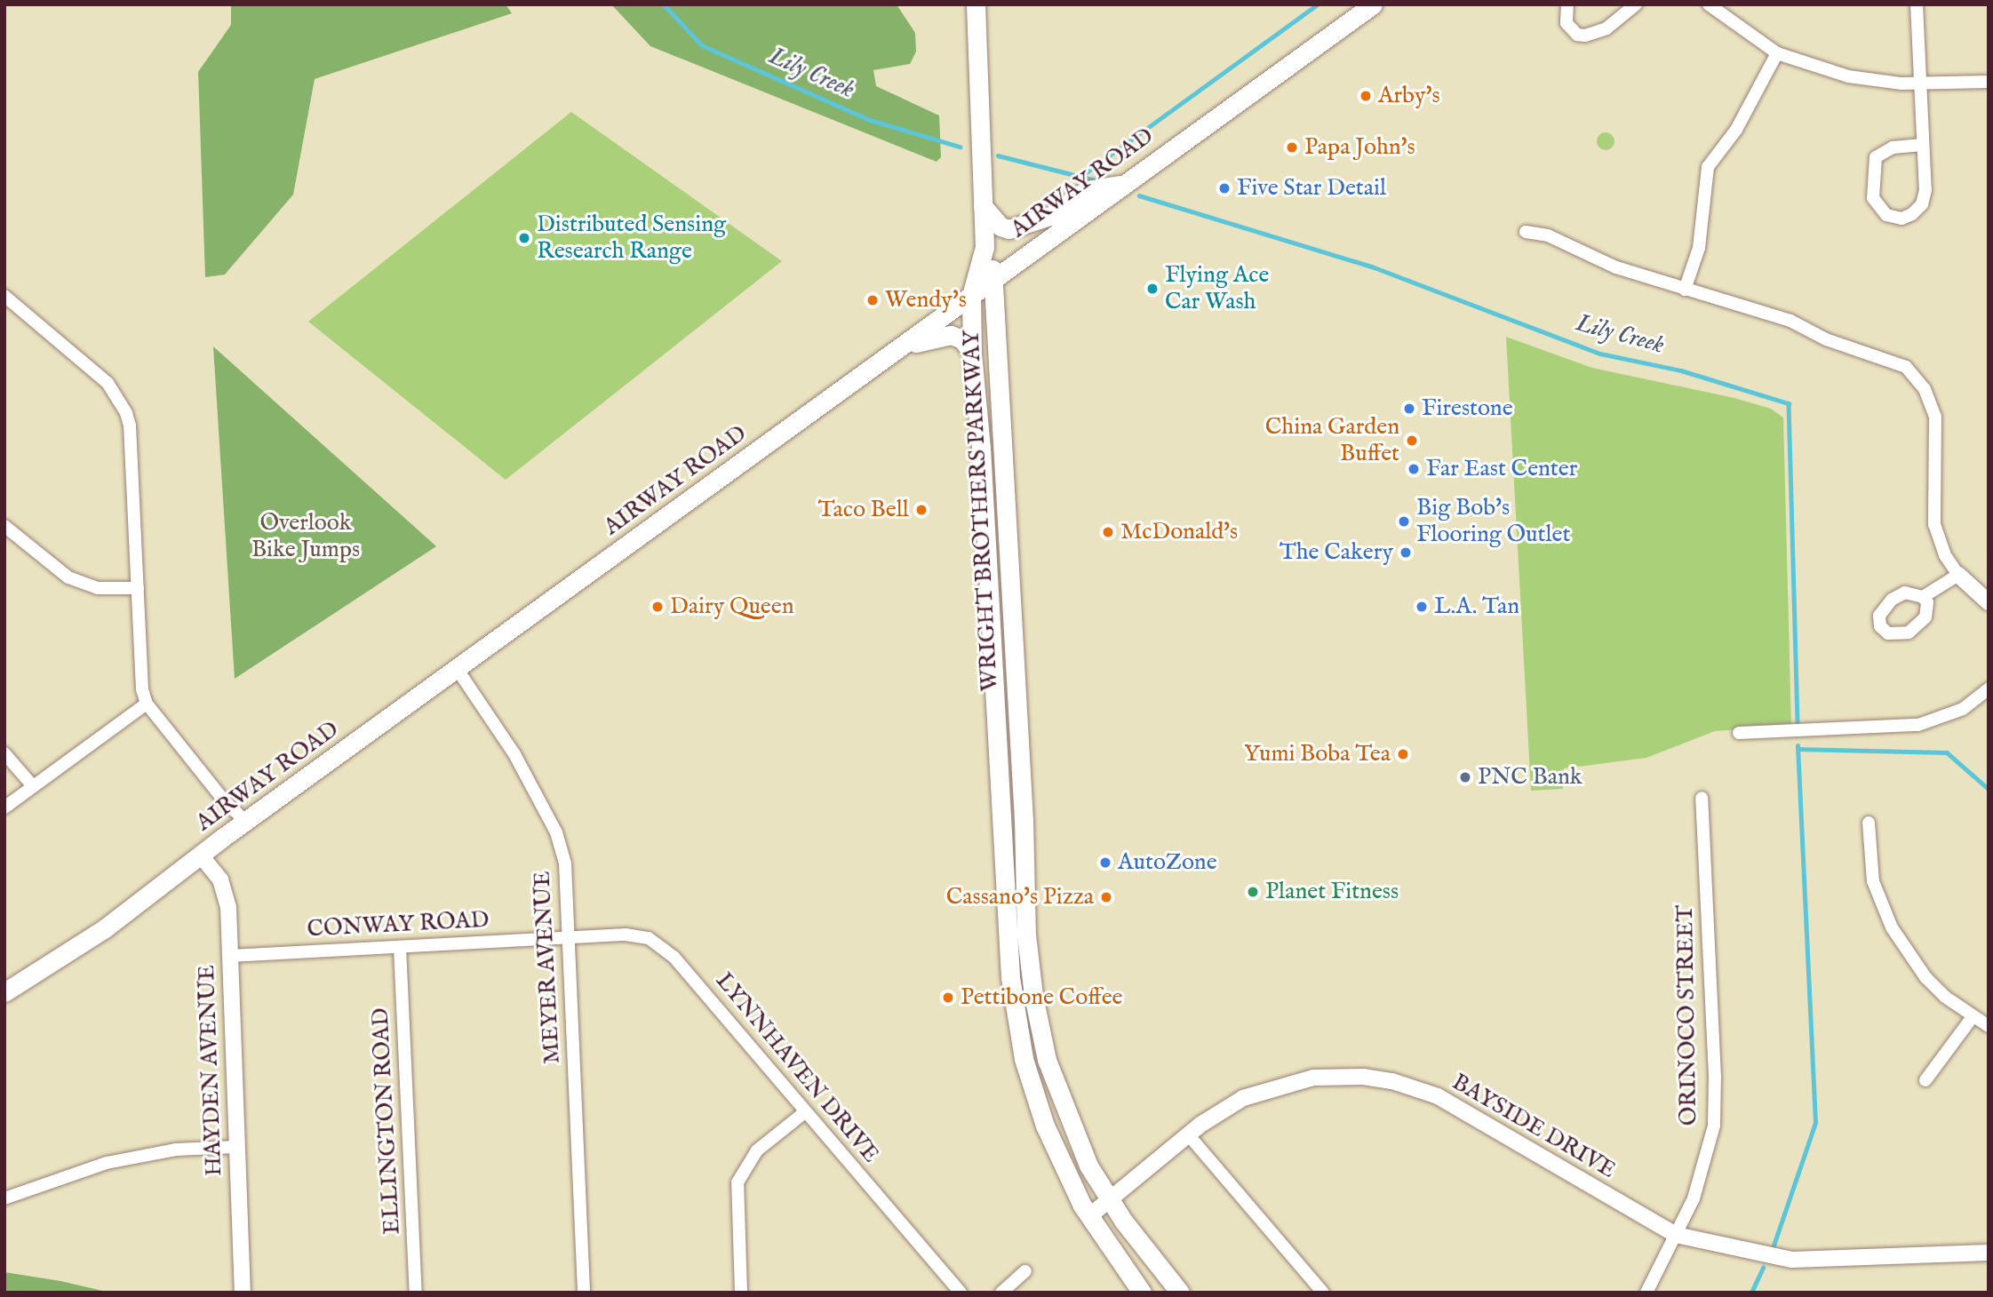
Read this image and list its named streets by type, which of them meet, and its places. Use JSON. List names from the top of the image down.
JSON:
{
  "streets": {
    "main road": ["AIRWAY ROAD", "WRIGHT BROTHERS PARKWAY"],
    "street": [
      "CONWAY ROAD",
      "MEYER AVENUE",
      "ORINOCO STREET",
      "LYNNHAVEN DRIVE",
      "HAYDEN AVENUE",
      "ELLINGTON ROAD",
      "BAYSIDE DRIVE"
    ]
  },
  "crossings": [
    ["AIRWAY ROAD", "WRIGHT BROTHERS PARKWAY"],
    ["AIRWAY ROAD", "MEYER AVENUE"],
    ["AIRWAY ROAD", "HAYDEN AVENUE"],
    ["WRIGHT BROTHERS PARKWAY", "BAYSIDE DRIVE"],
    ["CONWAY ROAD", "MEYER AVENUE"],
    ["CONWAY ROAD", "LYNNHAVEN DRIVE"],
    ["CONWAY ROAD", "HAYDEN AVENUE"],
    ["CONWAY ROAD", "ELLINGTON ROAD"],
    ["MEYER AVENUE", "LYNNHAVEN DRIVE"],
    ["ORINOCO STREET", "BAYSIDE DRIVE"]
  ],
  "water": ["Lily Creek"],
  "parks": ["Overlook Bike Jumps"],
  "places": [
    "Arby's",
    "Papa John's",
    "Five Star Detail",
    "Distributed Sensing Research Range",
    "Flying Ace Car Wash",
    "Wendy's",
    "Firestone",
    "China Garden Buffet",
    "Far East Center",
    "Taco Bell",
    "Big Bob's Flooring Outlet",
    "McDonald's",
    "The Cakery",
    "Dairy Queen",
    "L.A. Tan",
    "Yumi Boba Tea",
    "PNC Bank",
    "AutoZone",
    "Planet Fitness",
    "Cassano's Pizza",
    "Pettibone Coffee"
  ]
}
